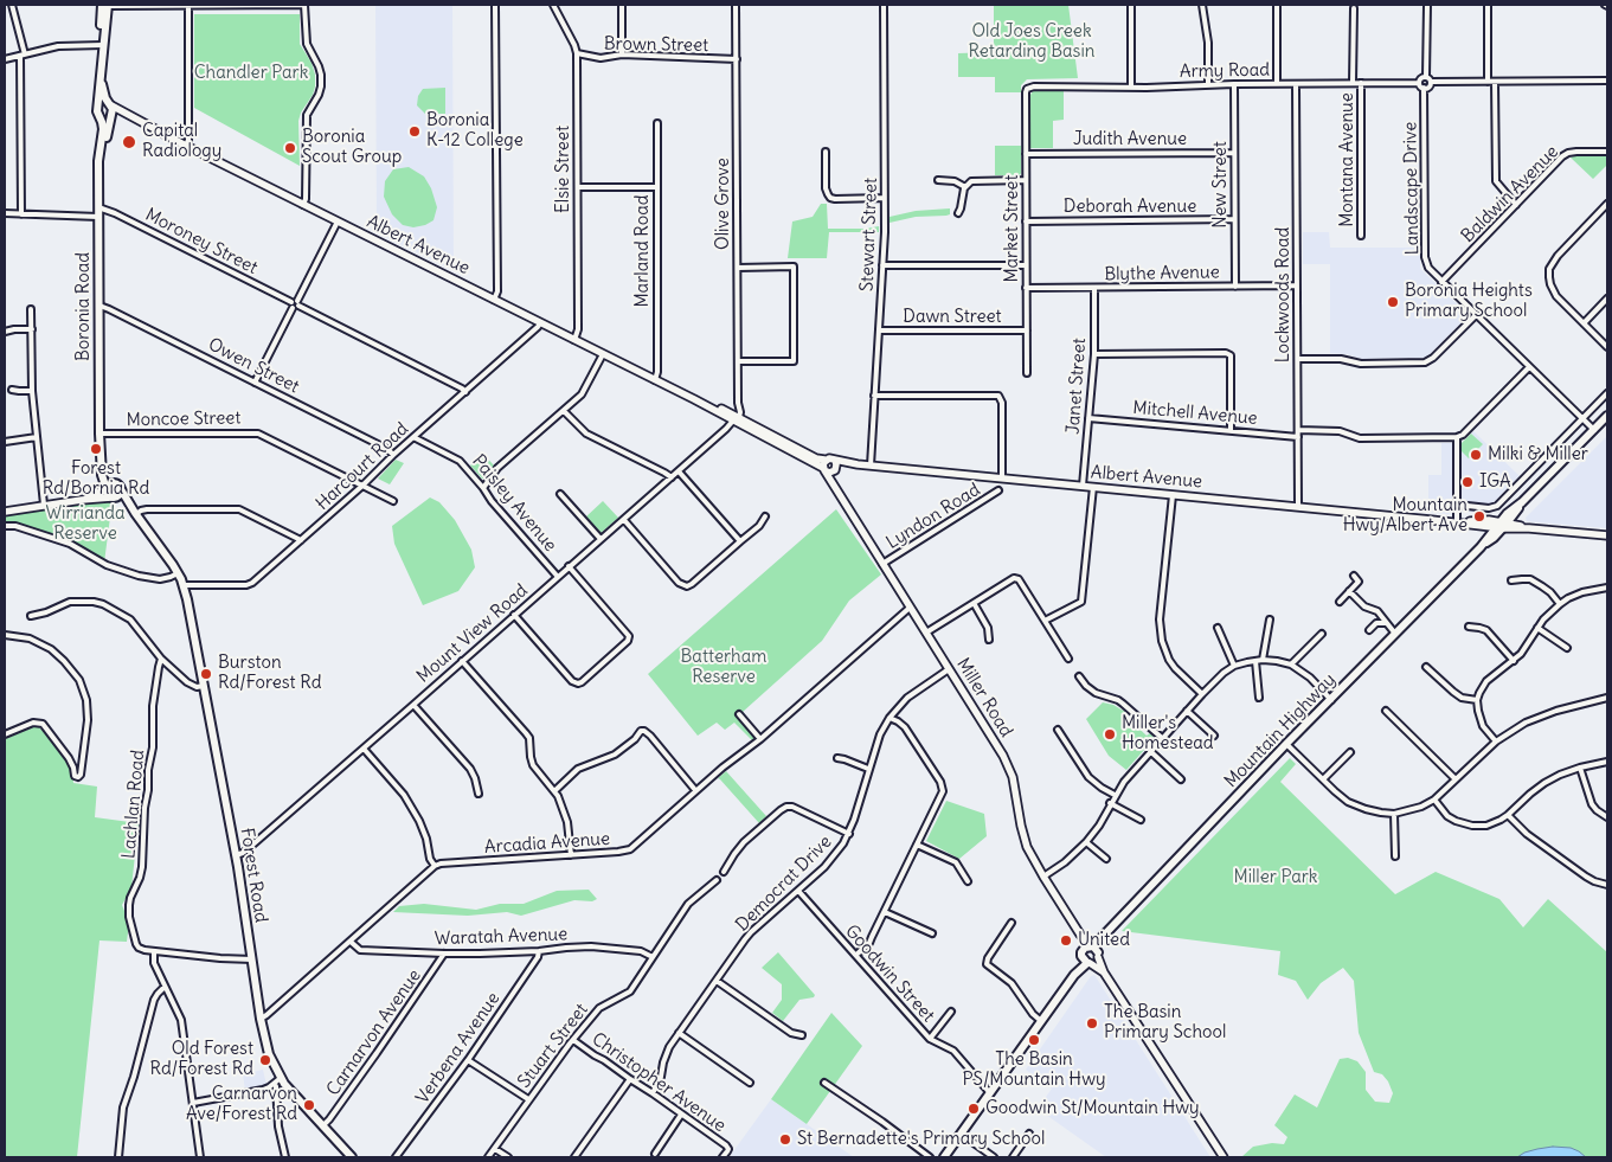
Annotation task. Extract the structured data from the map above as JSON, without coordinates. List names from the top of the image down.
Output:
{
  "streets": {
    "main road": [
      "Albert Avenue",
      "Boronia Road",
      "Miller Road",
      "Mountain Highway",
      "Forest Road"
    ],
    "street": [
      "Brown Street",
      "Army Road",
      "Judith Avenue",
      "Montana Avenue",
      "Elsie Street",
      "New Street",
      "Landscape Drive",
      "Baldwin Avenue",
      "Olive Grove",
      "Deborah Avenue",
      "Market Street",
      "Stewart Street",
      "Moroney Street",
      "Marland Road",
      "Blythe Avenue",
      "Lockwoods Road",
      "Dawn Street",
      "Owen Street",
      "Janet Street",
      "Mitchell Avenue",
      "Moncoe Street",
      "Harcourt Road",
      "Paisley Avenue",
      "Lyndon Road",
      "Mount View Road",
      "Lachlan Road",
      "Arcadia Avenue",
      "Democrat Drive",
      "Waratah Avenue",
      "Goodwin Street",
      "Carnarvon Avenue",
      "Stuart Street",
      "Verbena Avenue",
      "Christopher Avenue"
    ]
  },
  "crossings": [
    ["Brown Street", "Elsie Street"],
    ["Brown Street", "Olive Grove"],
    ["Army Road", "Montana Avenue"],
    ["Army Road", "New Street"],
    ["Army Road", "Landscape Drive"],
    ["Army Road", "Market Street"],
    ["Army Road", "Lockwoods Road"],
    ["Judith Avenue", "New Street"],
    ["Judith Avenue", "Market Street"],
    ["Elsie Street", "Albert Avenue"],
    ["New Street", "Deborah Avenue"],
    ["New Street", "Blythe Avenue"],
    ["Landscape Drive", "Baldwin Avenue"],
    ["Landscape Drive", "Mountain Highway"],
    ["Olive Grove", "Albert Avenue"],
    ["Olive Grove", "Mount View Road"],
    ["Deborah Avenue", "Market Street"],
    ["Market Street", "Blythe Avenue"],
    ["Market Street", "Dawn Street"],
    ["Stewart Street", "Albert Avenue"],
    ["Stewart Street", "Dawn Street"],
    ["Moroney Street", "Boronia Road"],
    ["Moroney Street", "Harcourt Road"],
    ["Albert Avenue", "Marland Road"],
    ["Albert Avenue", "Lockwoods Road"],
    ["Albert Avenue", "Boronia Road"],
    ["Albert Avenue", "Janet Street"],
    ["Albert Avenue", "Harcourt Road"],
    ["Albert Avenue", "Mount View Road"],
    ["Albert Avenue", "Miller Road"],
    ["Albert Avenue", "Mountain Highway"],
    ["Blythe Avenue", "Lockwoods Road"],
    ["Blythe Avenue", "Janet Street"],
    ["Lockwoods Road", "Mitchell Avenue"],
    ["Boronia Road", "Owen Street"],
    ["Boronia Road", "Moncoe Street"],
    ["Boronia Road", "Forest Road"],
    ["Owen Street", "Harcourt Road"],
    ["Janet Street", "Mitchell Avenue"],
    ["Moncoe Street", "Harcourt Road"],
    ["Harcourt Road", "Paisley Avenue"],
    ["Harcourt Road", "Forest Road"],
    ["Paisley Avenue", "Mount View Road"],
    ["Lyndon Road", "Miller Road"],
    ["Mount View Road", "Forest Road"],
    ["Miller Road", "Mountain Highway"],
    ["Miller Road", "Arcadia Avenue"],
    ["Miller Road", "Democrat Drive"],
    ["Forest Road", "Carnarvon Avenue"],
    ["Democrat Drive", "Goodwin Street"],
    ["Democrat Drive", "Christopher Avenue"],
    ["Waratah Avenue", "Carnarvon Avenue"],
    ["Waratah Avenue", "Stuart Street"],
    ["Waratah Avenue", "Verbena Avenue"],
    ["Stuart Street", "Christopher Avenue"]
  ],
  "parks": [
    "Old Joes Creek Retarding Basin",
    "Chandler Park",
    "Wirrianda Reserve",
    "Batterham Reserve",
    "Miller Park"
  ],
  "places": [
    "Boronia K-12 College",
    "Capital Radiology",
    "Boronia Scout Group",
    "Boronia Heights Primary School",
    "Forest Rd/Bornia Rd",
    "Milki & Miller",
    "IGA",
    "Mountain Hwy/Albert Ave",
    "Burston Rd/Forest Rd",
    "Miller's Homestead",
    "United",
    "The Basin Primary School",
    "The Basin PS/Mountain Hwy",
    "Old Forest Rd/Forest Rd",
    "Carnarvon Ave/Forest Rd",
    "Goodwin St/Mountain Hwy",
    "St Bernadette's Primary School"
  ]
}
